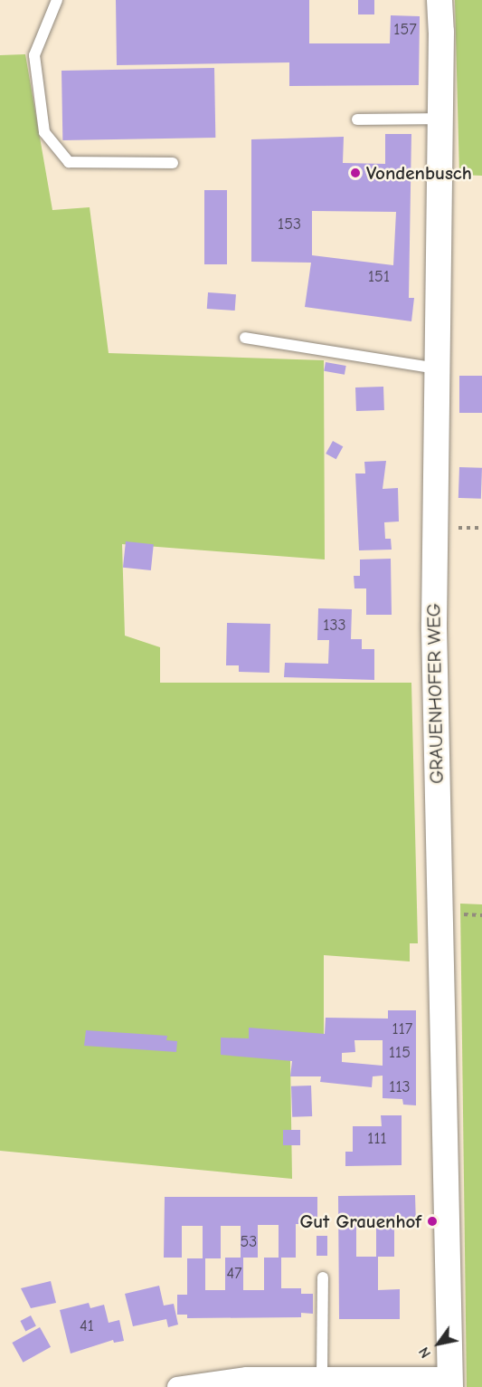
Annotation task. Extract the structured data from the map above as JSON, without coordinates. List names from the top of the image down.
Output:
{
  "streets": {
    "street": ["GRAUENHOFER WEG"]
  },
  "places": ["Vondenbusch", "Gut Grauenhof"],
  "house_numbers": [
    "157",
    "153",
    "151",
    "133",
    "117",
    "115",
    "113",
    "111",
    "53",
    "47",
    "41"
  ],
  "north": "bottom left"
}
